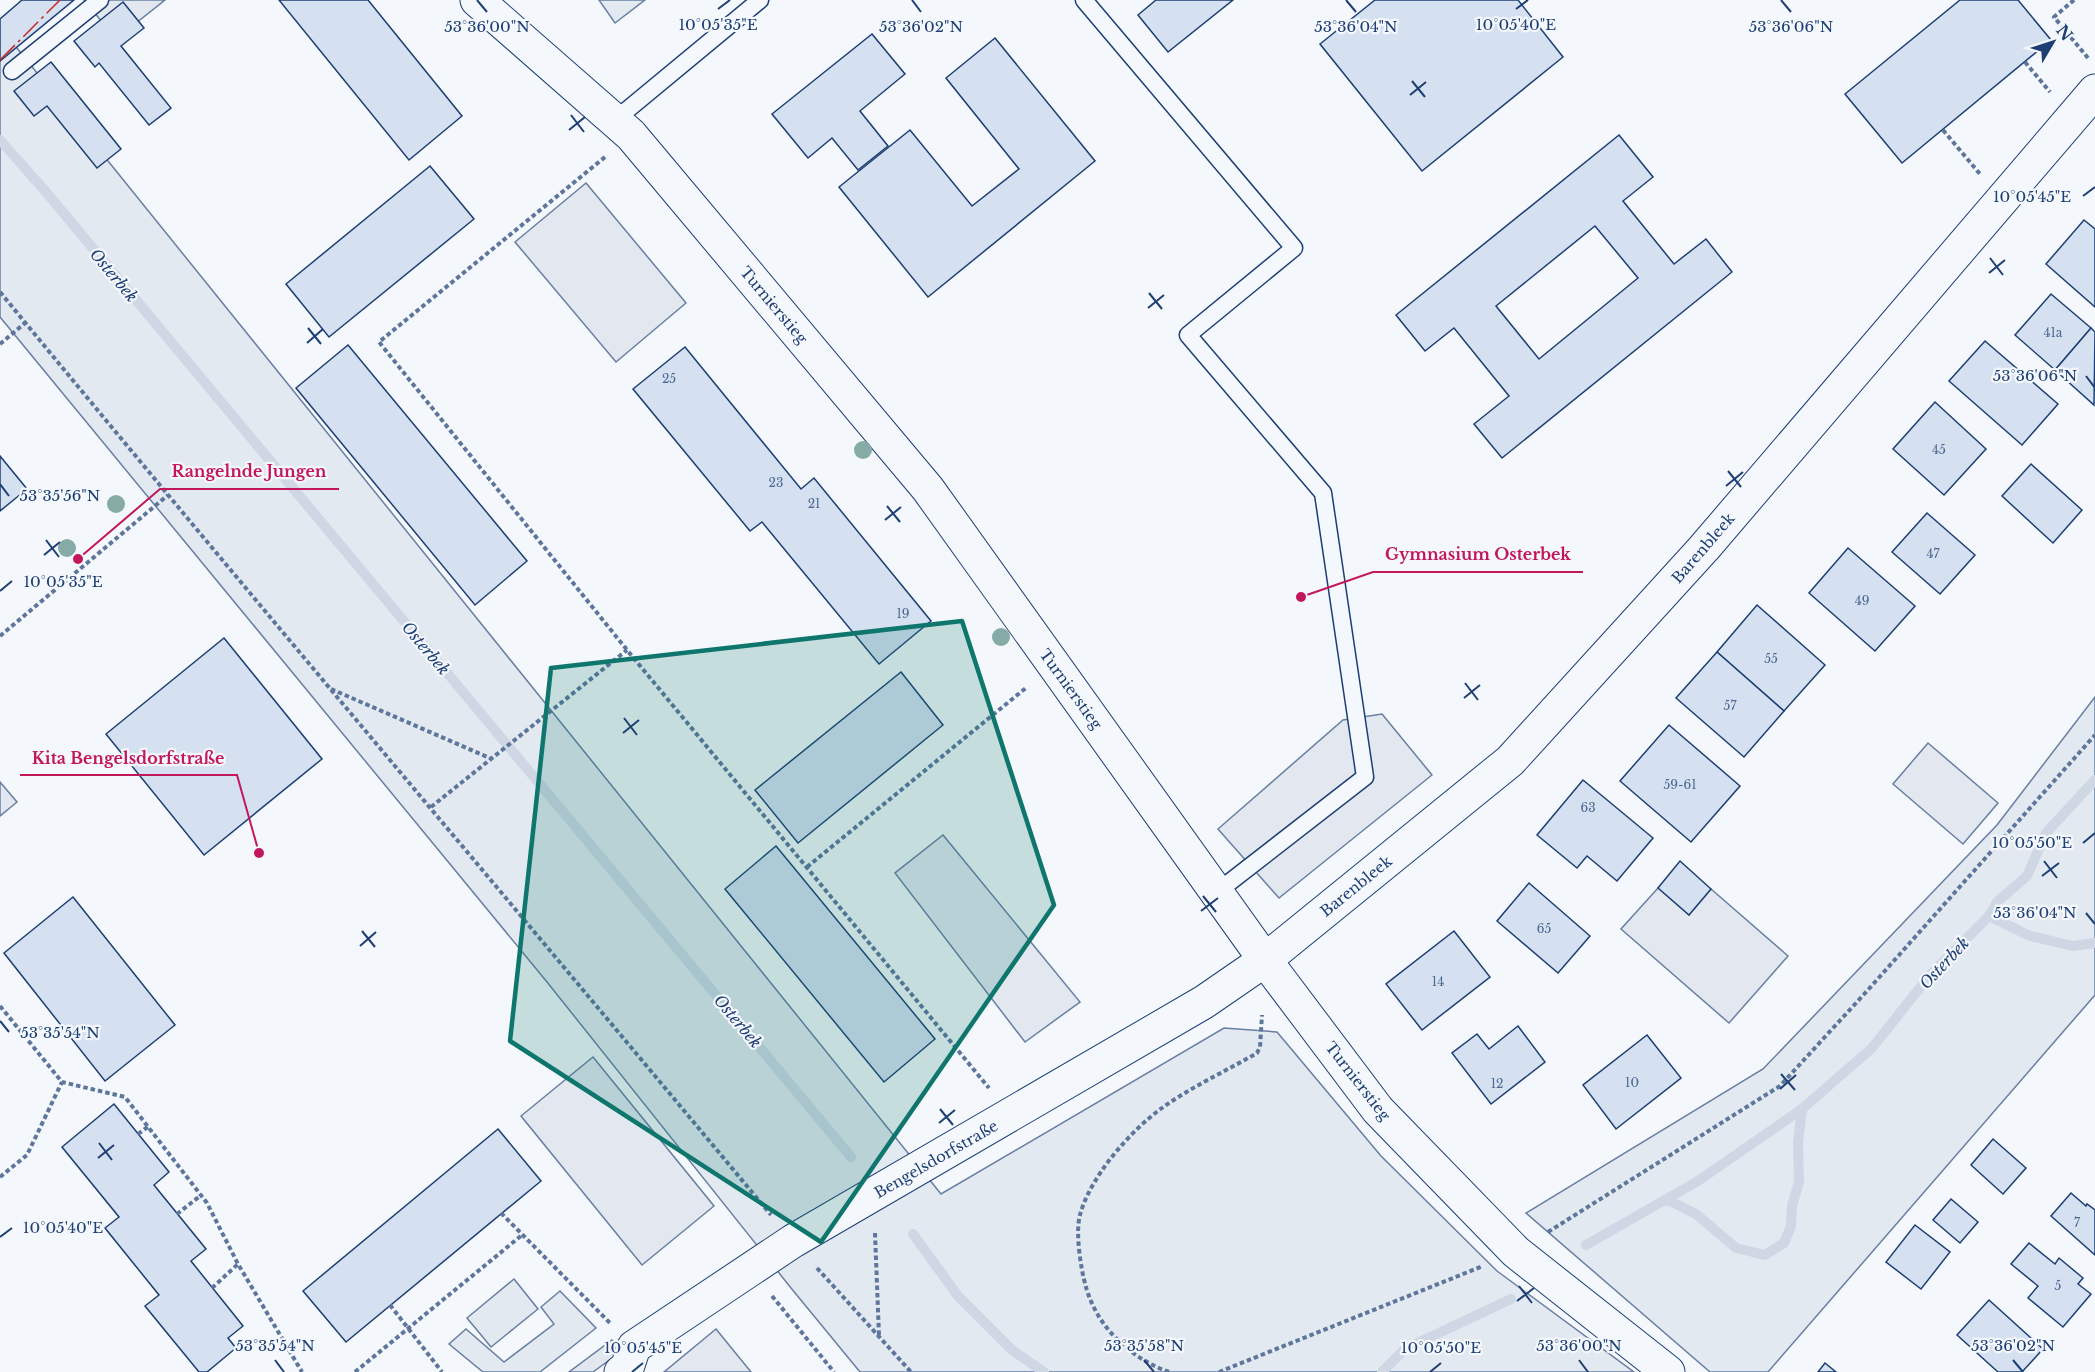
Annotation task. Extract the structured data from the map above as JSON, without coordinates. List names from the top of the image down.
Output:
{
  "streets": {
    "street": ["Turnierstieg", "Barenbleek", "Bengelsdorfstraße"]
  },
  "crossings": [
    ["Turnierstieg", "Barenbleek"],
    ["Turnierstieg", "Bengelsdorfstraße"],
    ["Barenbleek", "Bengelsdorfstraße"]
  ],
  "water": ["Osterbek"],
  "places": ["Rangelnde Jungen", "Gymnasium Osterbek", "Kita Bengelsdorfstraße"],
  "house_numbers": [
    "41a",
    "25",
    "45",
    "23",
    "21",
    "47",
    "49",
    "19",
    "55",
    "57",
    "59-61",
    "63",
    "65",
    "14",
    "10",
    "12",
    "7",
    "5"
  ],
  "north": "top right",
  "coordinates": [
    "10°05'35\"E",
    "10°05'40\"E",
    "53°36'00\"N",
    "53°36'02\"N",
    "53°36'04\"N",
    "53°36'06\"N",
    "10°05'45\"E",
    "53°35'56\"N",
    "10°05'50\"E",
    "53°35'54\"N",
    "53°35'58\"N"
  ]
}
